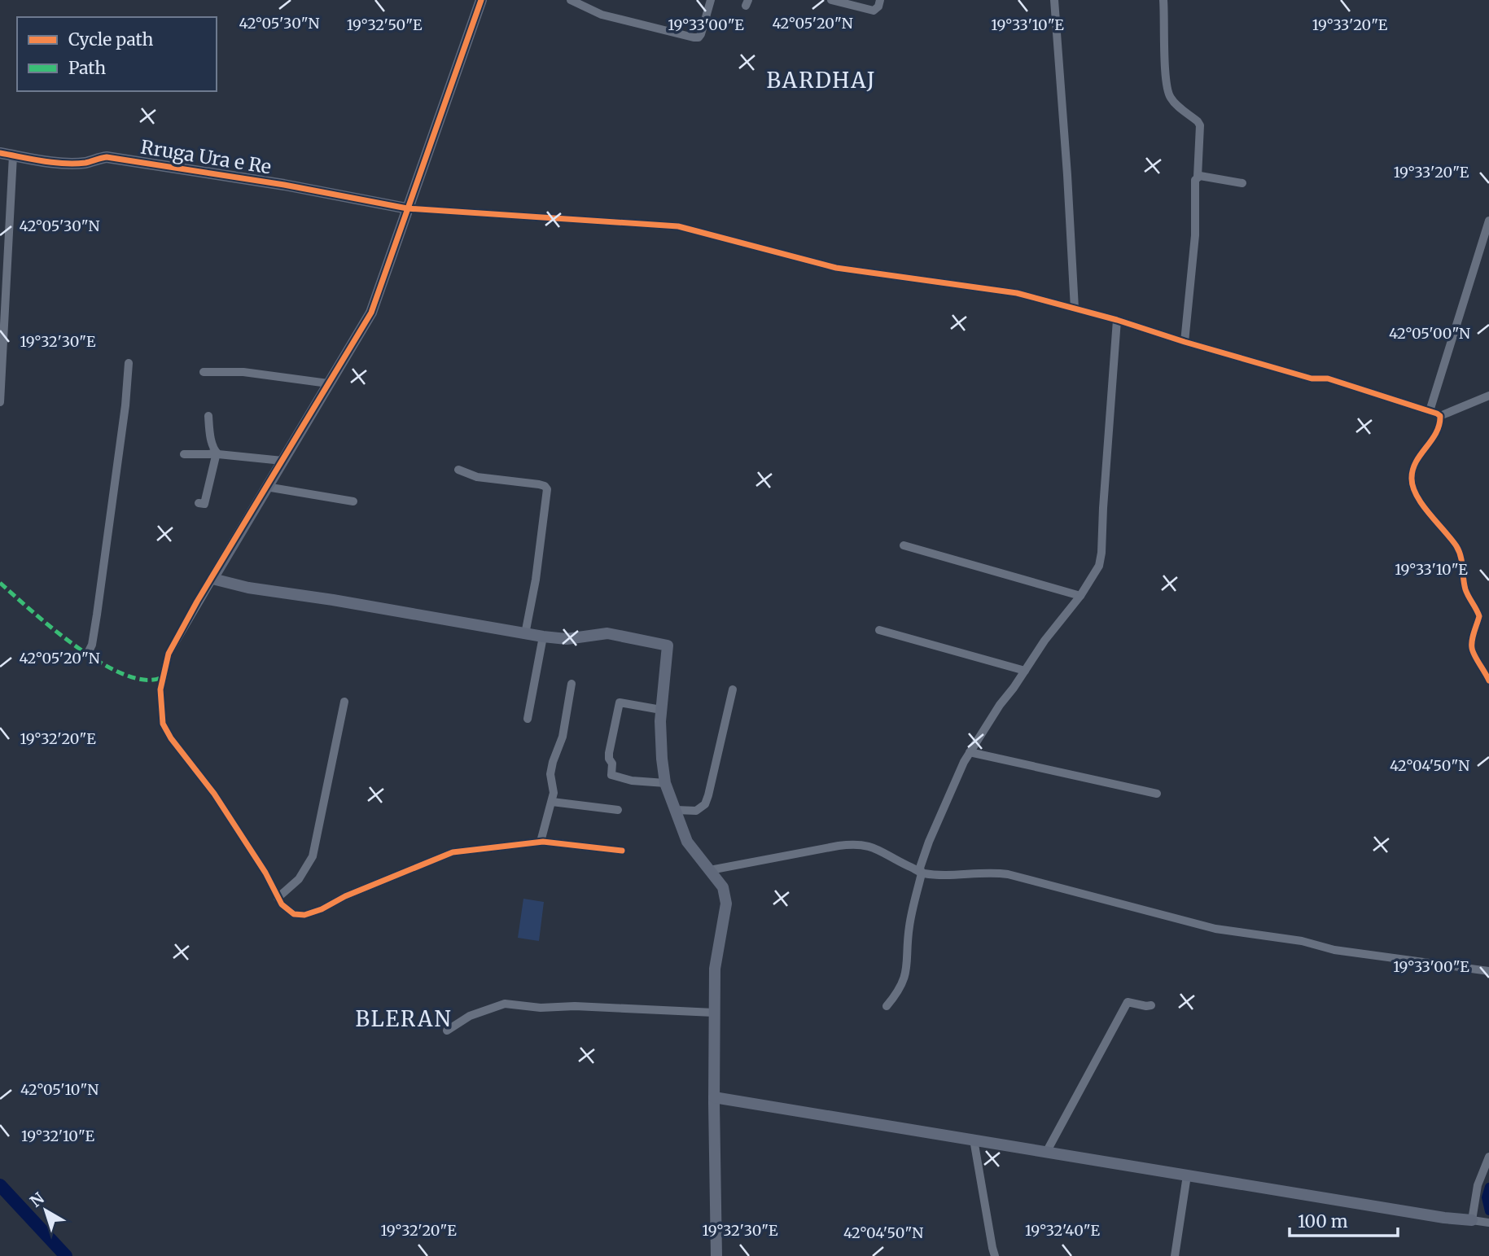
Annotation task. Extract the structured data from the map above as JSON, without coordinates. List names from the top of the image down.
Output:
{
  "streets": {
    "street": ["Rruga Ura e Re"]
  },
  "districts": ["BARDHAJ", "BLERAN"],
  "legend": ["Cycle path", "Path"],
  "scale_bar": "100 m",
  "north": "top left",
  "coordinates": [
    "42°05'30\"N",
    "42°05'20\"N",
    "19°32'50\"E",
    "19°33'00\"E",
    "19°33'10\"E",
    "19°33'20\"E",
    "42°05'00\"N",
    "19°32'30\"E",
    "19°32'20\"E",
    "42°04'50\"N",
    "42°05'10\"N",
    "19°32'10\"E",
    "19°32'40\"E"
  ]
}
